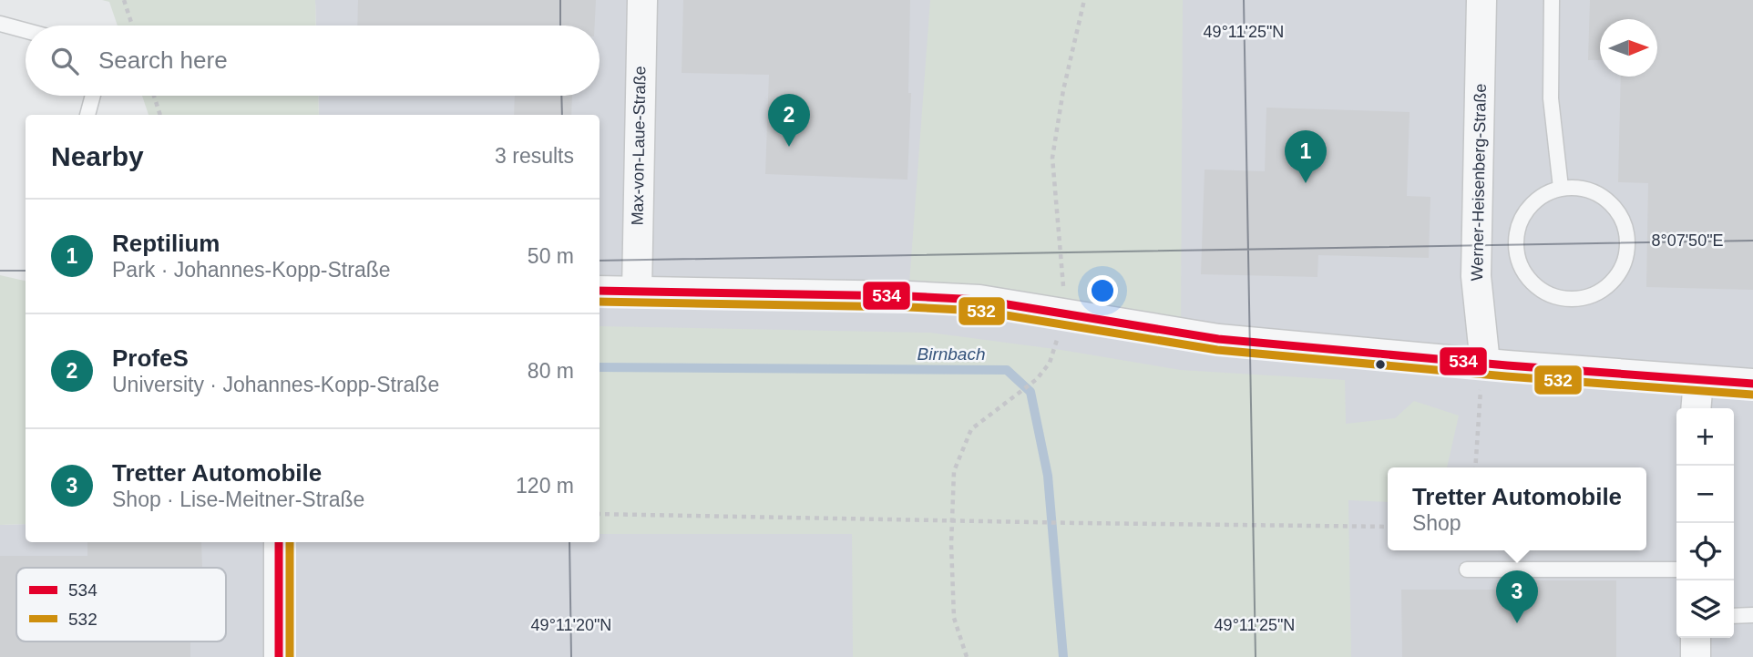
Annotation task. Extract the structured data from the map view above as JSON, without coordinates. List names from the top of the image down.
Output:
{
  "streets": {
    "street": ["Max-von-Laue-Straße", "Werner-Heisenberg-Straße"]
  },
  "water": ["Birnbach"],
  "lines": ["transit line 534", "transit line 532"],
  "legend": ["534", "532"],
  "north": "right",
  "page": {
    "search": "Search here",
    "pins": ["2", "1", "3"],
    "heading": ["Nearby", "3 results"],
    "list": [
      {
        "mark": "1",
        "name": "Reptilium",
        "note": "Park · Johannes-Kopp-Straße",
        "value": "50 m"
      },
      {
        "mark": "2",
        "name": "ProfeS",
        "note": "University · Johannes-Kopp-Straße",
        "value": "80 m"
      },
      {
        "mark": "3",
        "name": "Tretter Automobile",
        "note": "Shop · Lise-Meitner-Straße",
        "value": "120 m"
      }
    ],
    "map_buttons": ["+", "−"],
    "popup": ["Tretter Automobile", "Shop"]
  },
  "coordinates": ["49°11'25\"N", "8°07'50\"E", "49°11'20\"N"]
}
